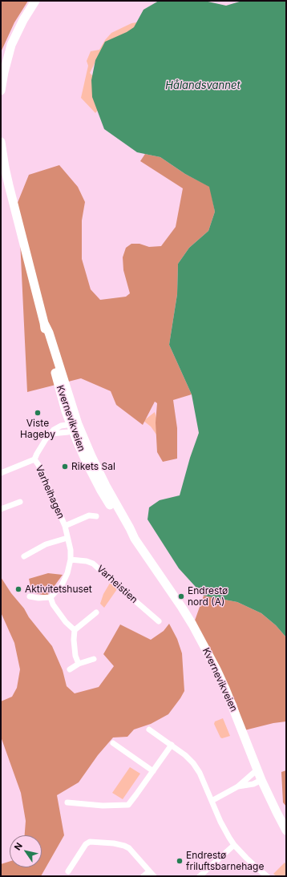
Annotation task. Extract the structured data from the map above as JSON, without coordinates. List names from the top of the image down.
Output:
{
  "streets": {
    "main road": ["Kvernevikveien"],
    "street": ["Varheihagen", "Varheistien"]
  },
  "crossings": [
    ["Varheihagen", "Varheistien"]
  ],
  "water": ["Hålandsvannet"],
  "places": [
    "Viste Hageby",
    "Rikets Sal",
    "Aktivitetshuset",
    "Endrestø nord (A)",
    "Endrestø friluftsbarnehage"
  ],
  "north": "top left"
}
